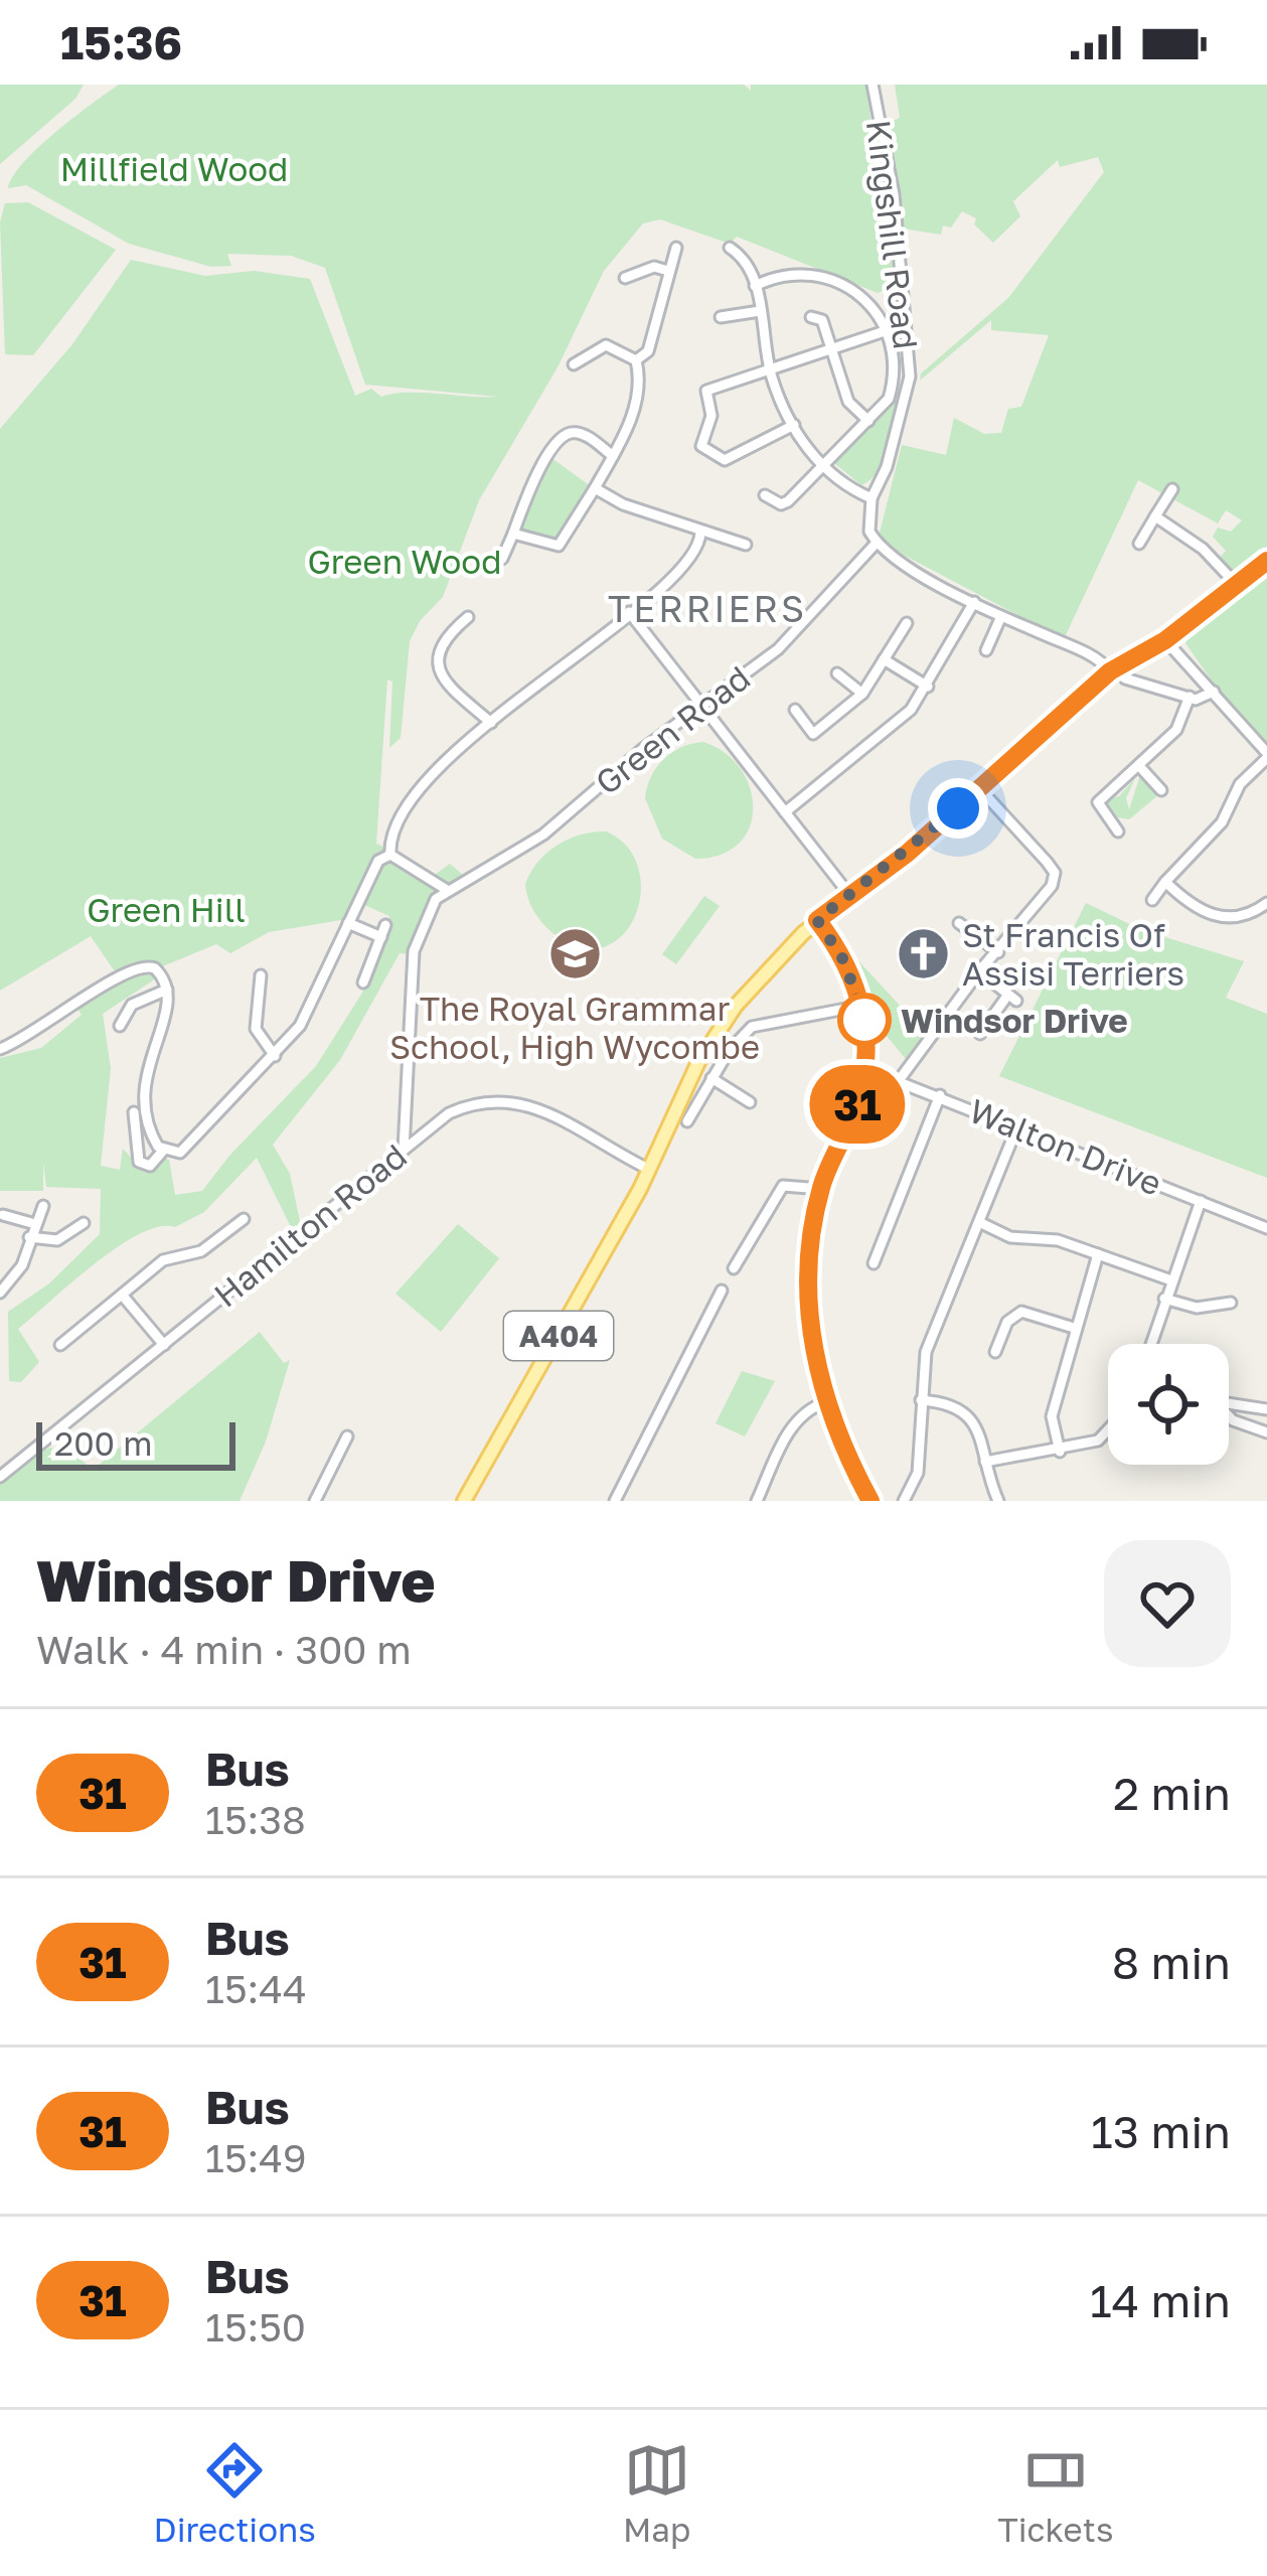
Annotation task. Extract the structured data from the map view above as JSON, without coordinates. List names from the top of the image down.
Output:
{
  "streets": {
    "main road": ["A404"],
    "street": [
      "Kingshill Road",
      "Green Road",
      "Walton Drive",
      "Hamilton Road"
    ]
  },
  "crossings": [
    ["Kingshill Road", "Green Road"],
    ["Hamilton Road", "A404"]
  ],
  "districts": ["TERRIERS"],
  "parks": ["Millfield Wood", "Green Wood", "Green Hill"],
  "places": {
    "school or university": ["The Royal Grammar School, High Wycombe"],
    "church": ["St Francis Of Assisi Terriers"],
    "other": ["Windsor Drive"]
  },
  "lines": ["bus line 31"],
  "scale_bar": "200 m",
  "page": {
    "status": "15:36",
    "on_map": "31",
    "scale": "200 m",
    "heading": ["Windsor Drive", "Walk · 4 min · 300 m"],
    "list": [
      {
        "mark": "31",
        "name": "Bus",
        "note": "15:38",
        "value": "2 min"
      },
      {
        "mark": "31",
        "name": "Bus",
        "note": "15:44",
        "value": "8 min"
      },
      {
        "mark": "31",
        "name": "Bus",
        "note": "15:49",
        "value": "13 min"
      },
      {
        "mark": "31",
        "name": "Bus",
        "note": "15:50",
        "value": "14 min"
      }
    ],
    "tabs": ["Directions", "Map", "Tickets"]
  }
}
